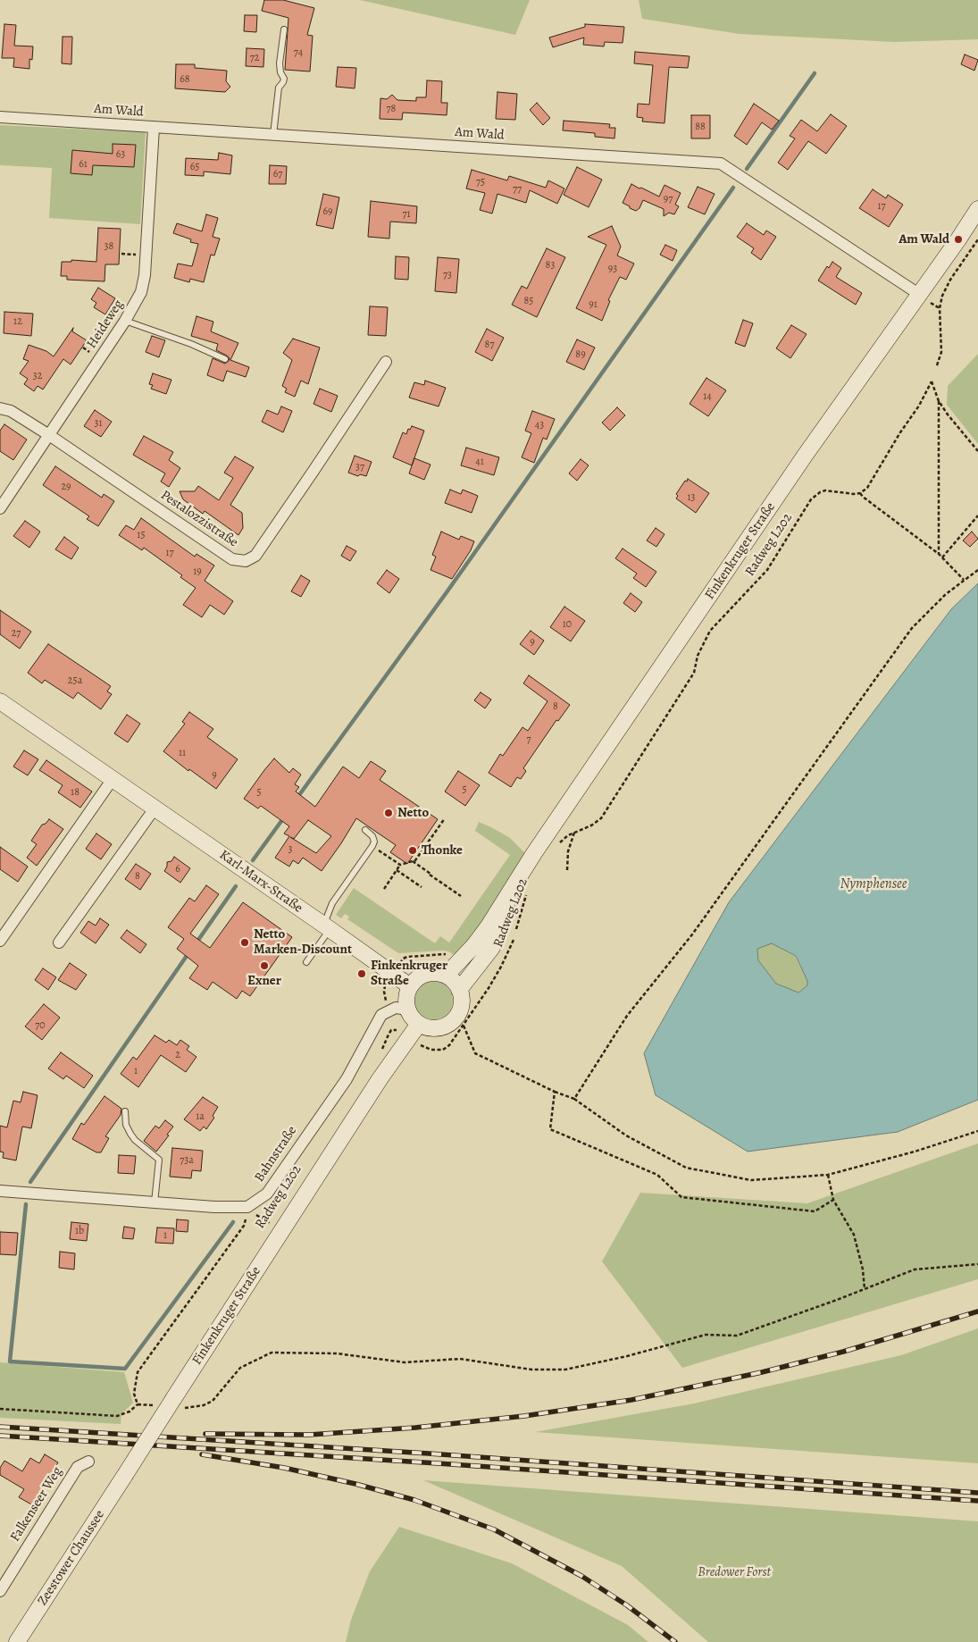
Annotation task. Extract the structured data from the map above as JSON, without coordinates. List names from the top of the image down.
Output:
{
  "streets": {
    "main road": ["Finkenkruger Straße", "Karl-Marx-Straße", "Zeestower Chaussee"],
    "street": [
      "Am Wald",
      "Heideweg",
      "Pestalozzistraße",
      "Bahnstraße",
      "Falkenseer Weg"
    ],
    "path": ["Radweg L202"]
  },
  "crossings": [
    ["Am Wald", "Heideweg"],
    ["Am Wald", "Finkenkruger Straße"],
    ["Heideweg", "Pestalozzistraße"],
    ["Radweg L202", "Finkenkruger Straße"],
    ["Finkenkruger Straße", "Karl-Marx-Straße"],
    ["Finkenkruger Straße", "Zeestower Chaussee"]
  ],
  "water": ["Nymphensee"],
  "parks": ["Bredower Forst"],
  "places": [
    "Am Wald",
    "Netto",
    "Thonke",
    "Netto Marken-Discount",
    "Exner",
    "Finkenkruger Straße"
  ],
  "house_numbers": [
    "74",
    "72",
    "68",
    "78",
    "88",
    "63",
    "61",
    "65",
    "67",
    "75",
    "77",
    "97",
    "17",
    "69",
    "71",
    "38",
    "83",
    "93",
    "73",
    "85",
    "91",
    "12",
    "87",
    "89",
    "32",
    "14",
    "31",
    "43",
    "41",
    "37",
    "29",
    "13",
    "15",
    "17",
    "19",
    "10",
    "27",
    "9",
    "25a",
    "8",
    "7",
    "11",
    "9",
    "5",
    "18",
    "5",
    "3",
    "6",
    "8",
    "70",
    "2",
    "1",
    "1a",
    "73a",
    "1b",
    "1"
  ]
}
